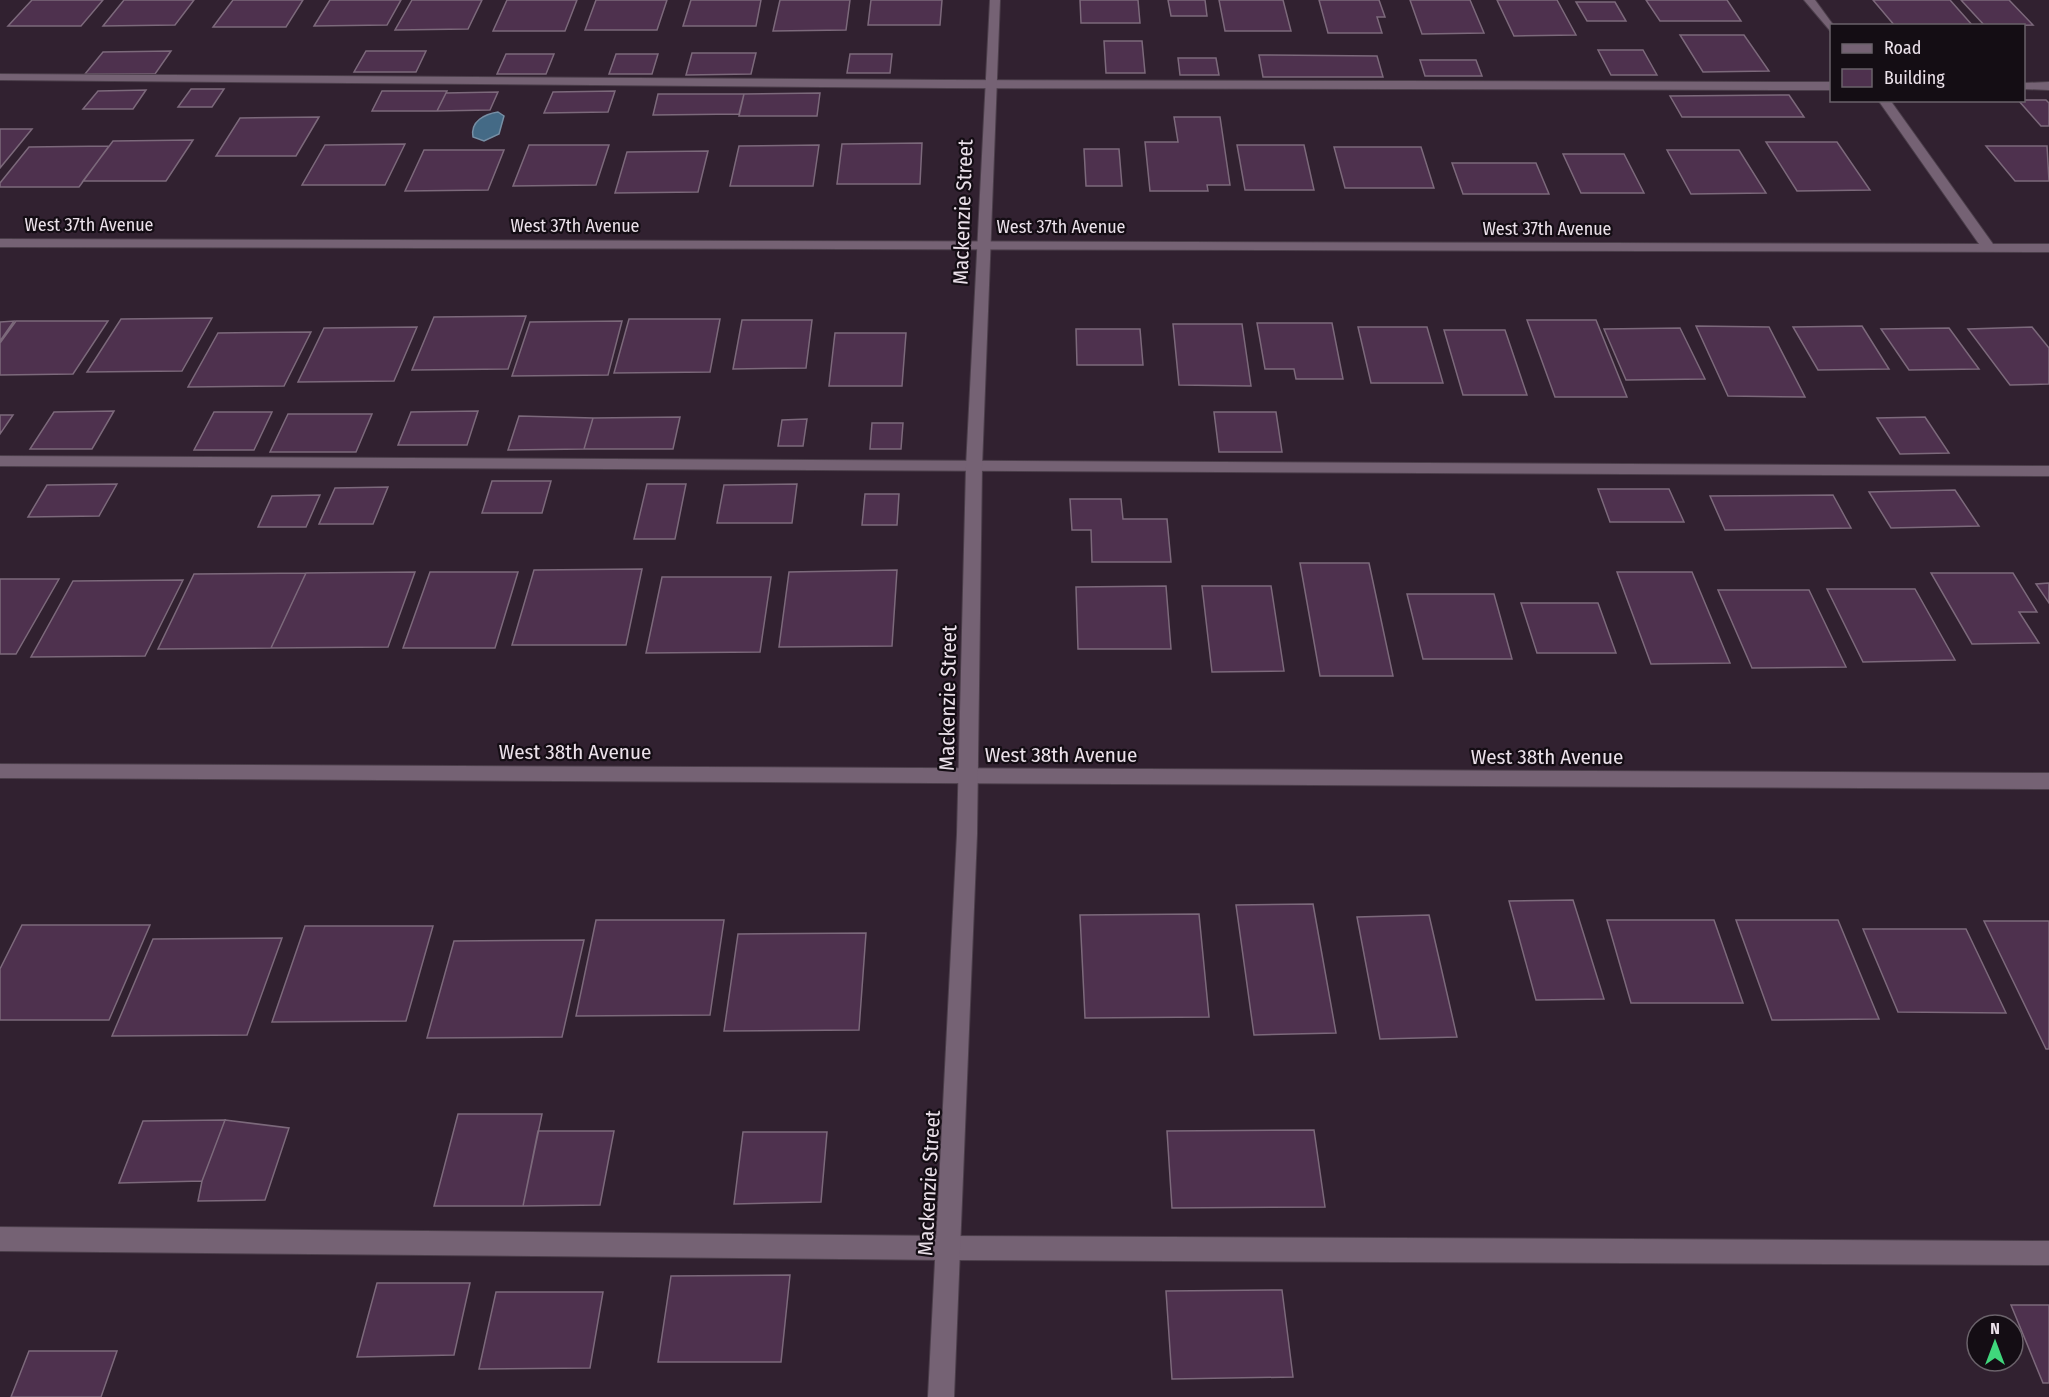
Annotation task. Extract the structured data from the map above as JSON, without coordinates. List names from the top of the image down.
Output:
{
  "streets": {
    "street": ["Mackenzie Street", "West 37th Avenue", "West 38th Avenue"]
  },
  "crossings": [
    ["Mackenzie Street", "West 37th Avenue"],
    ["Mackenzie Street", "West 38th Avenue"]
  ],
  "legend": ["Road", "Building"],
  "north": "top"
}
